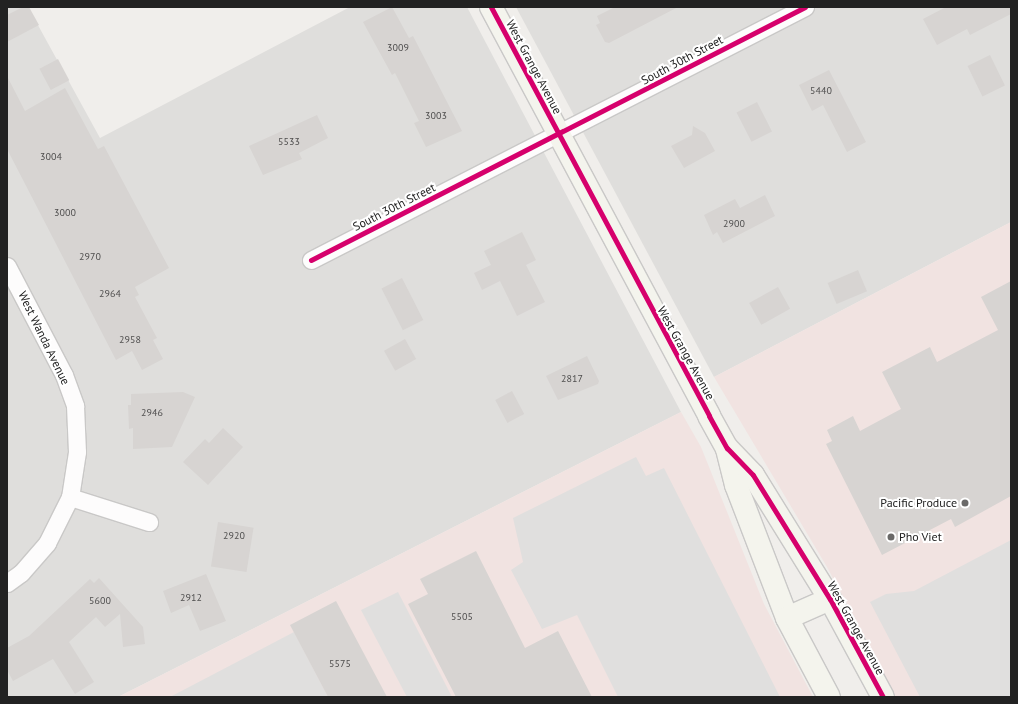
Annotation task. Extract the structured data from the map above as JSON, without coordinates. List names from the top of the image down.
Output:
{
  "streets": {
    "street": ["South 30th Street", "West Grange Avenue", "West Wanda Avenue"]
  },
  "crossings": [
    ["South 30th Street", "West Grange Avenue"]
  ],
  "places": ["Pacific Produce", "Pho Viet"],
  "house_numbers": [
    "3009",
    "5440",
    "3003",
    "5533",
    "3004",
    "3000",
    "2900",
    "2970",
    "2964",
    "2958",
    "2817",
    "2946",
    "2920",
    "2912",
    "5600",
    "5505",
    "5575"
  ]
}
